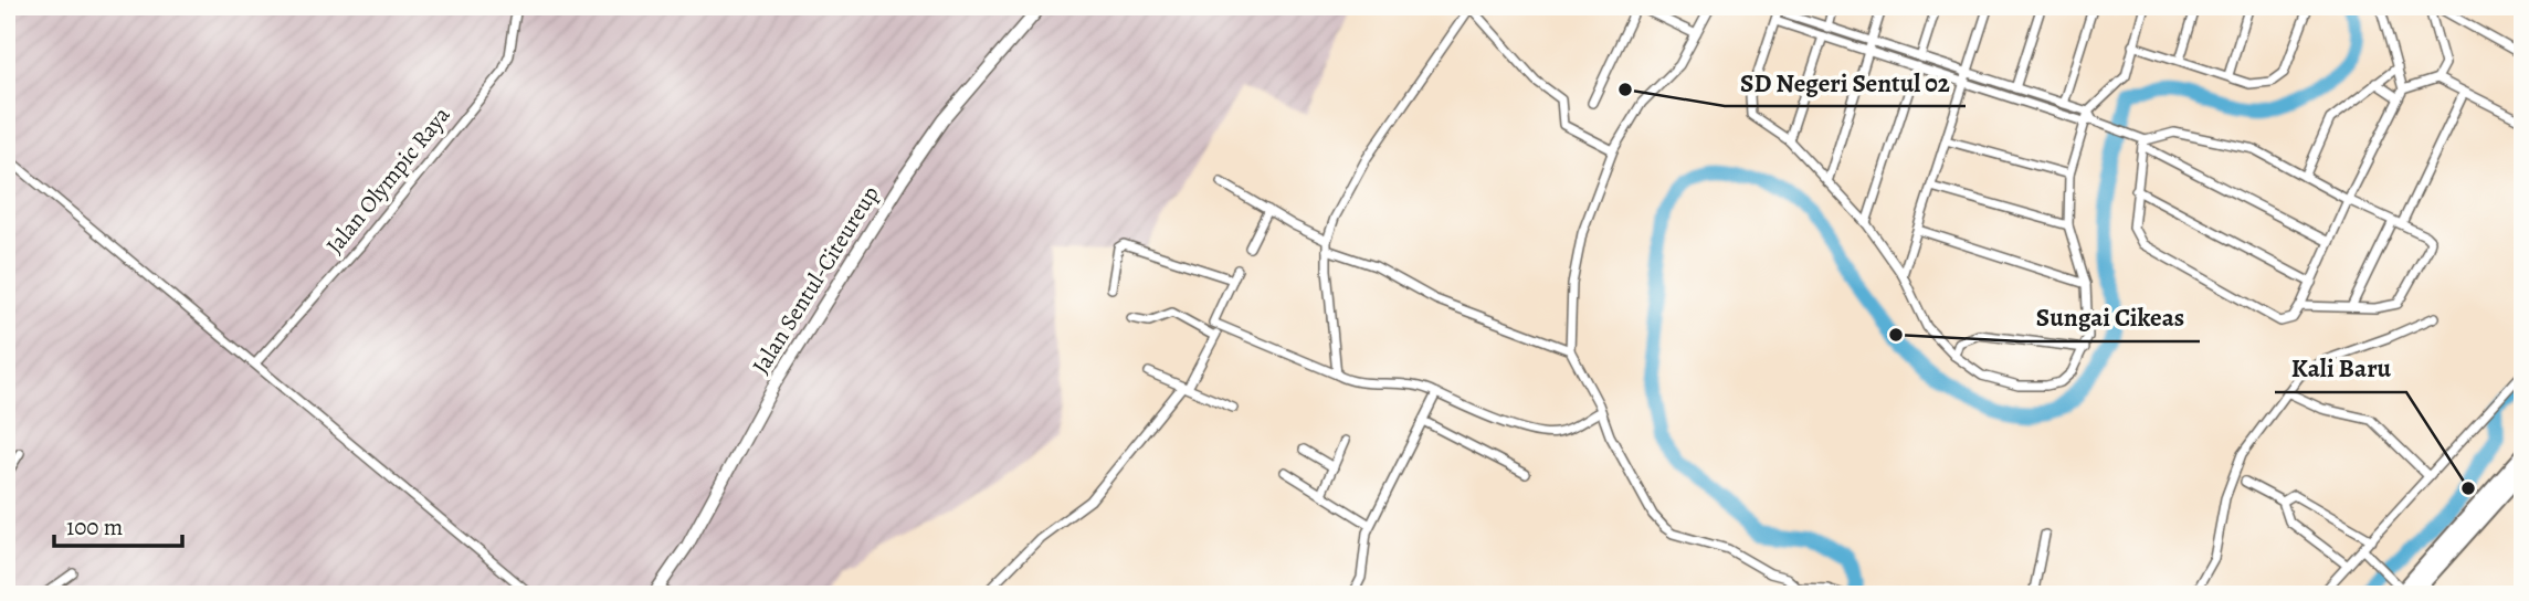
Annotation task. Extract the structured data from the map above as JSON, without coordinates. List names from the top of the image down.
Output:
{
  "streets": {
    "street": ["Jalan Olympic Raya", "Jalan Sentul-Citeureup"]
  },
  "places": ["SD Negeri Sentul 02", "Sungai Cikeas", "Kali Baru"],
  "scale_bar": "100 m"
}
